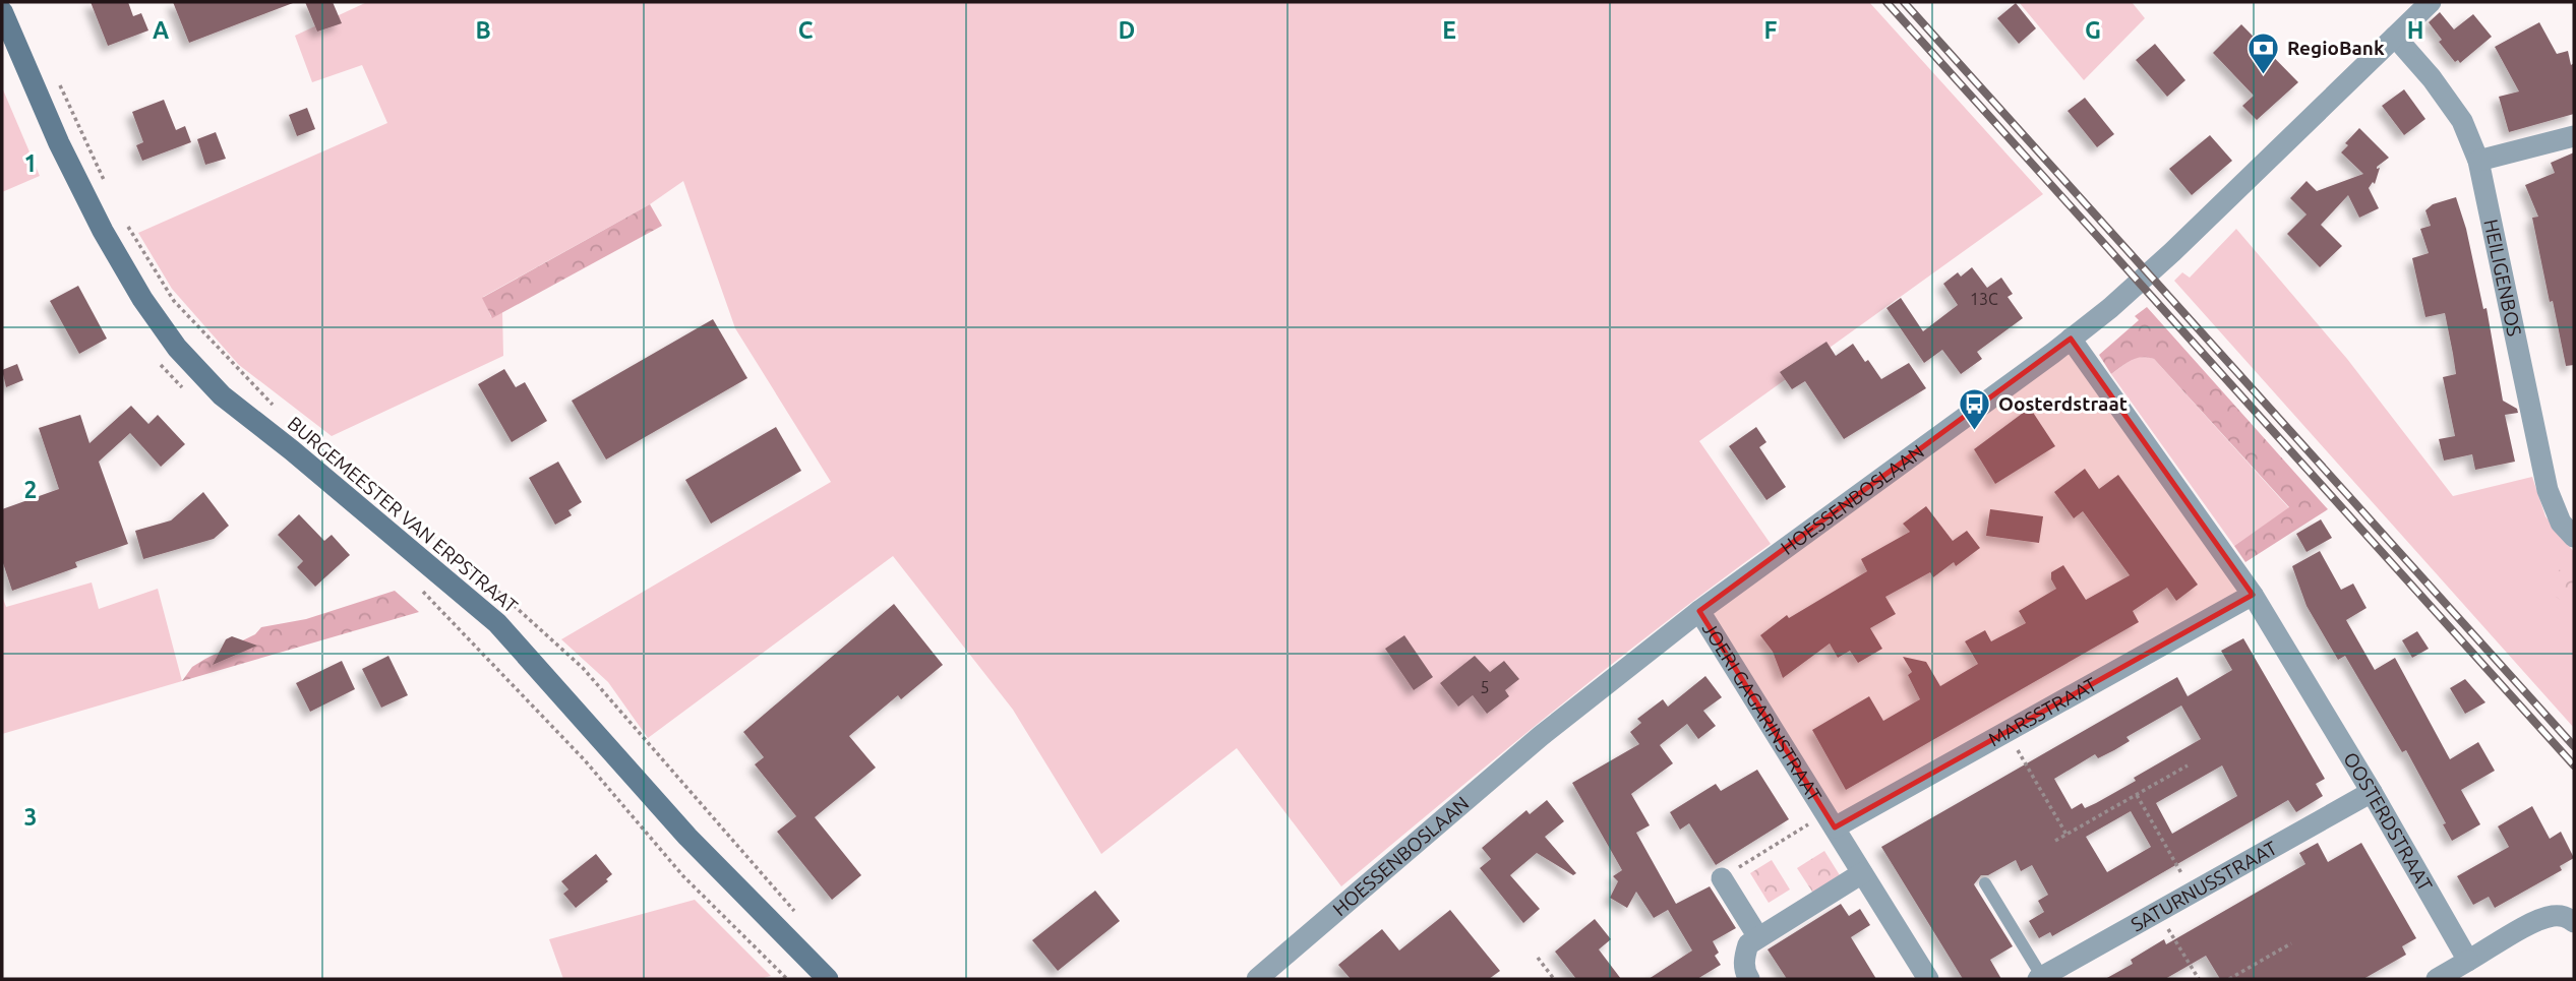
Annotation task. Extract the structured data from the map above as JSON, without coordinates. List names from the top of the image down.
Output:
{
  "streets": {
    "street": [
      "HEILIGENBOS",
      "HOESSENBOSLAAN",
      "BURGEMEESTER VAN ERPSTRAAT",
      "MARSSTRAAT",
      "JOERI GAGARINSTRAAT",
      "OOSTERDSTRAAT",
      "SATURNUSSTRAAT"
    ]
  },
  "crossings": [
    ["HEILIGENBOS", "HOESSENBOSLAAN"],
    ["HOESSENBOSLAAN", "JOERI GAGARINSTRAAT"],
    ["HOESSENBOSLAAN", "OOSTERDSTRAAT"],
    ["MARSSTRAAT", "JOERI GAGARINSTRAAT"],
    ["MARSSTRAAT", "OOSTERDSTRAAT"],
    ["OOSTERDSTRAAT", "SATURNUSSTRAAT"]
  ],
  "places": {
    "bank": ["RegioBank"],
    "bus stop": ["Oosterdstraat"]
  },
  "house_numbers": ["13C", "5"],
  "grid": {
    "columns": [
      "A",
      "B",
      "C",
      "D",
      "E",
      "F",
      "G",
      "H"
    ],
    "rows": ["1", "2", "3"]
  }
}
